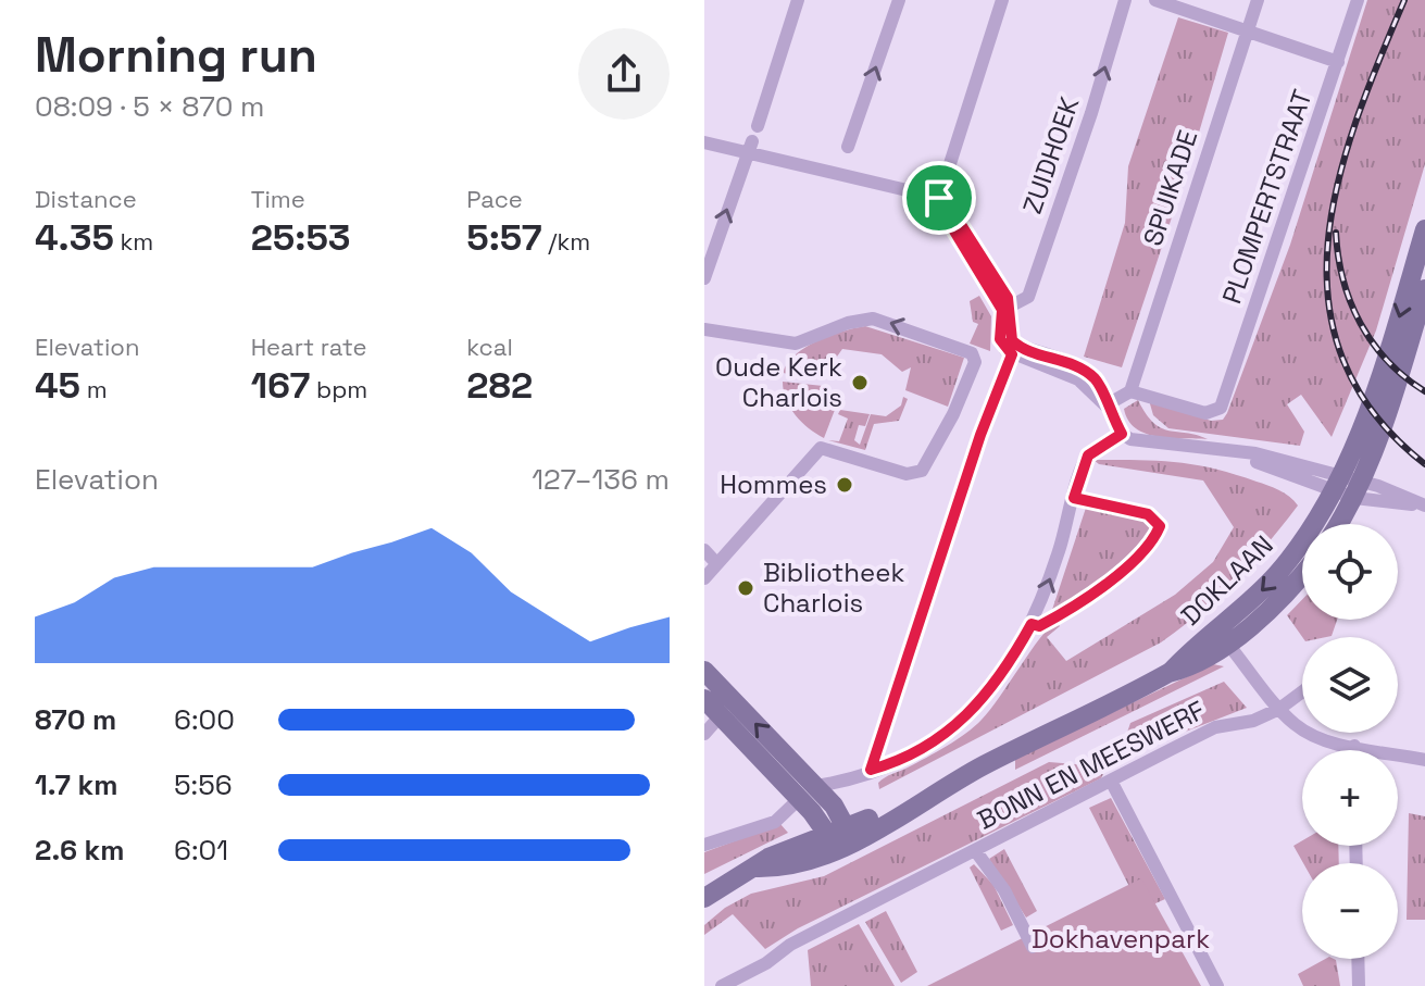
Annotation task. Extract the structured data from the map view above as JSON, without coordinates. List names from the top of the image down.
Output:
{
  "streets": {
    "main road": ["DOKLAAN"],
    "street": [
      "ZUIDHOEK",
      "SPUIKADE",
      "PLOMPERTSTRAAT",
      "BONN EN MEESWERF"
    ]
  },
  "crossings": [
    ["SPUIKADE", "PLOMPERTSTRAAT"]
  ],
  "one_way": ["ZUIDHOEK"],
  "parks": ["Dokhavenpark"],
  "places": ["Oude Kerk Charlois", "Hommes", "Bibliotheek Charlois"],
  "page": {
    "heading": ["Morning run", "08:09 · 5 × 870 m"],
    "stats": [
      ["Distance", "4.35 km"],
      ["Time", "25:53"],
      ["Pace", "5:57 /km"],
      ["Elevation", "45 m"],
      ["Heart rate", "167 bpm"],
      ["kcal", "282"]
    ],
    "chart": ["Elevation", "127–136 m"],
    "map_buttons": ["+", "−"],
    "list": [
      {
        "name": "870 m",
        "note": "6:00"
      },
      {
        "name": "1.7 km",
        "note": "5:56"
      },
      {
        "name": "2.6 km",
        "note": "6:01"
      }
    ]
  }
}
